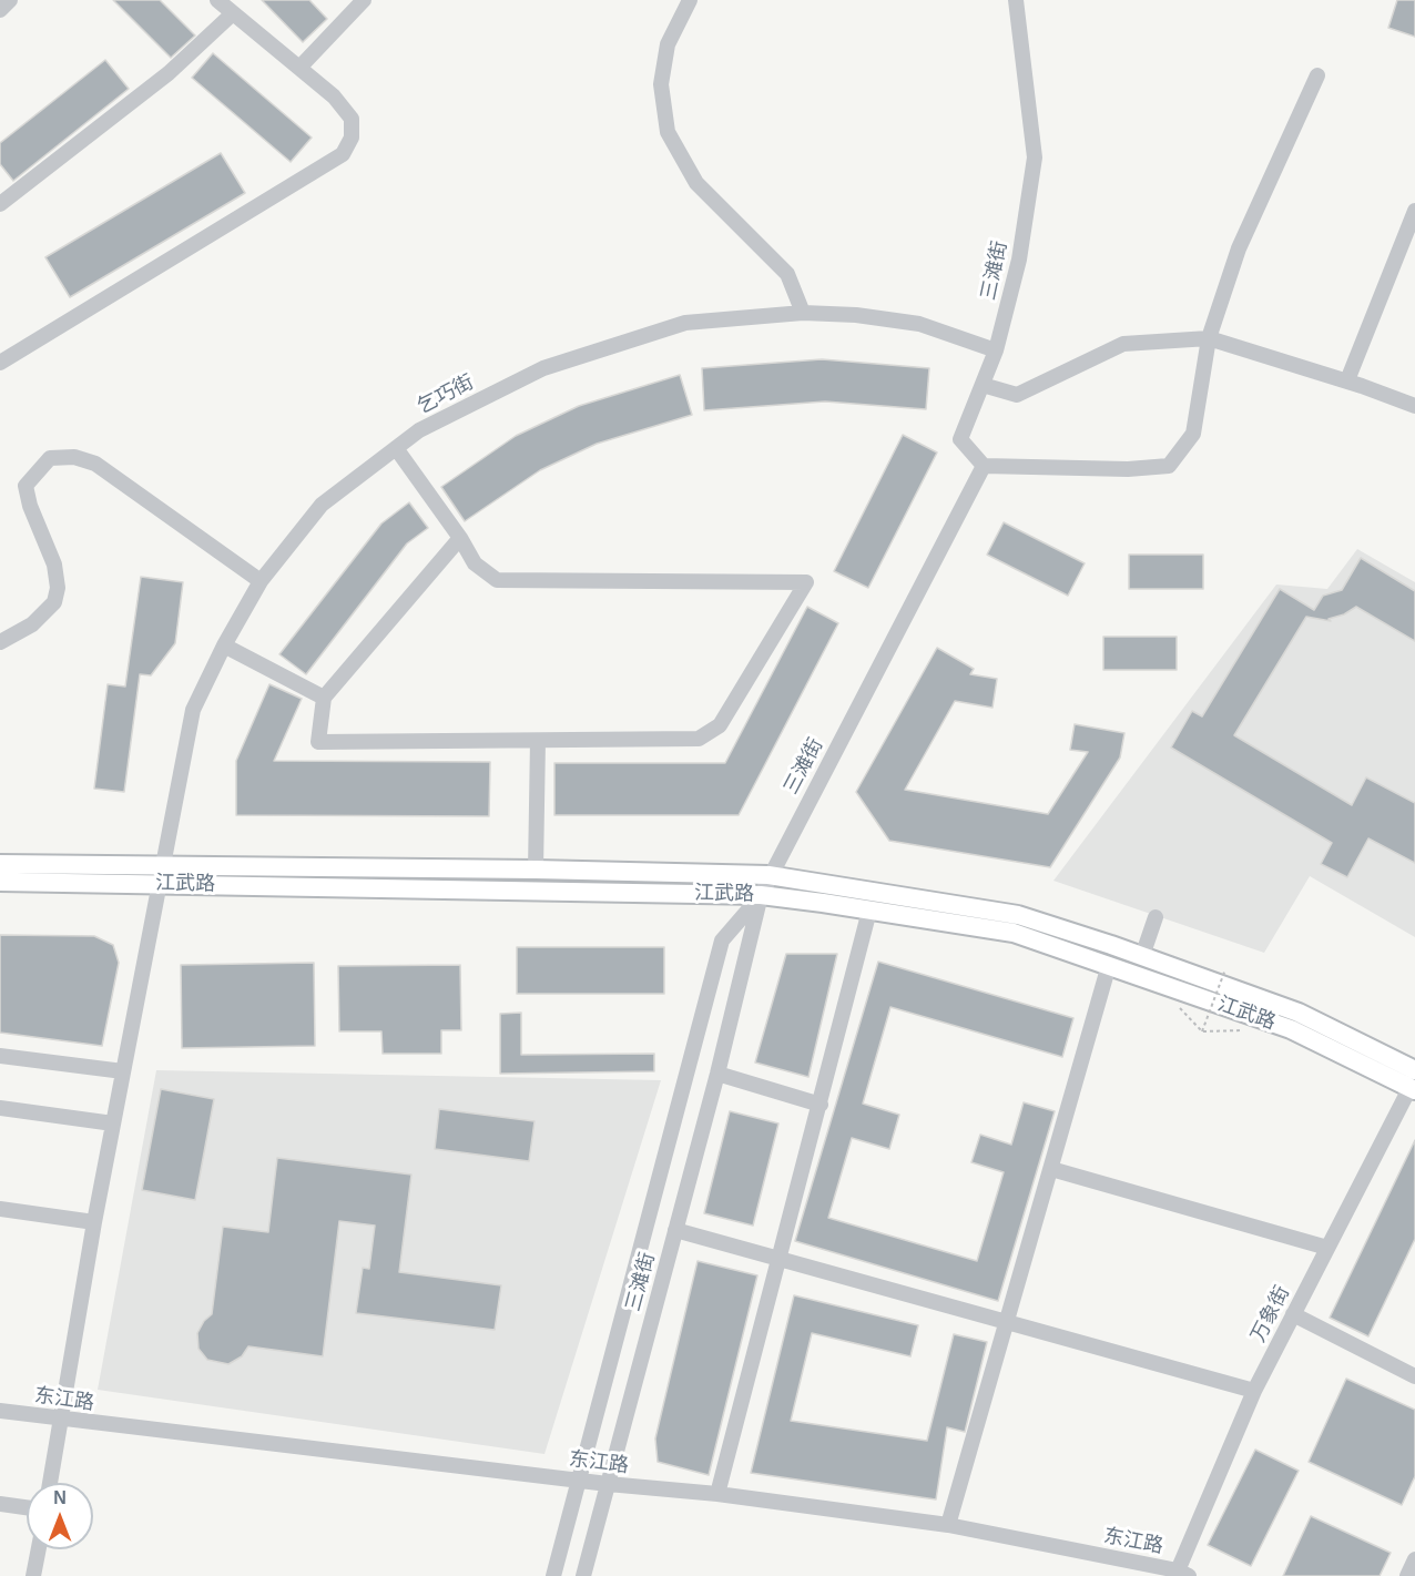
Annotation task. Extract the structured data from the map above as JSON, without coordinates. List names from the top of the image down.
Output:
{
  "streets": {
    "main road": ["江武路"],
    "street": [
      "三滩街",
      "乞巧街",
      "万象街",
      "东江路"
    ]
  },
  "crossings": [
    ["三滩街", "乞巧街"],
    ["三滩街", "江武路"],
    ["三滩街", "东江路"],
    ["乞巧街", "江武路"],
    ["乞巧街", "东江路"],
    ["江武路", "万象街"],
    ["万象街", "东江路"]
  ],
  "north": "top"
}
